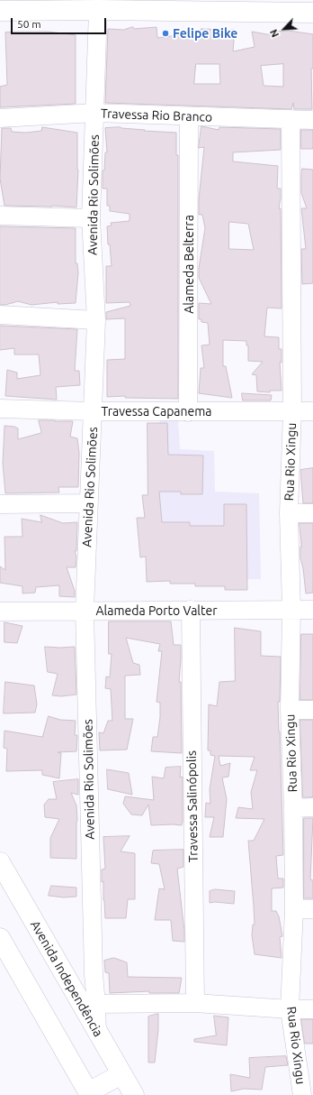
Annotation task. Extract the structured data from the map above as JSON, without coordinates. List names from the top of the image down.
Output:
{
  "streets": {
    "main road": ["Avenida Independência"],
    "street": [
      "Travessa Rio Branco",
      "Avenida Rio Solimões",
      "Alameda Belterra",
      "Travessa Capanema",
      "Rua Rio Xingu",
      "Alameda Porto Valter",
      "Travessa Salinópolis"
    ]
  },
  "crossings": [
    ["Travessa Rio Branco", "Avenida Rio Solimões"],
    ["Travessa Rio Branco", "Alameda Belterra"],
    ["Travessa Rio Branco", "Rua Rio Xingu"],
    ["Avenida Rio Solimões", "Travessa Capanema"],
    ["Avenida Rio Solimões", "Alameda Porto Valter"],
    ["Avenida Rio Solimões", "Avenida Independência"],
    ["Alameda Belterra", "Travessa Capanema"],
    ["Travessa Capanema", "Rua Rio Xingu"],
    ["Rua Rio Xingu", "Alameda Porto Valter"],
    ["Alameda Porto Valter", "Travessa Salinópolis"]
  ],
  "places": ["Felipe Bike"],
  "scale_bar": "50 m",
  "north": "bottom left"
}
